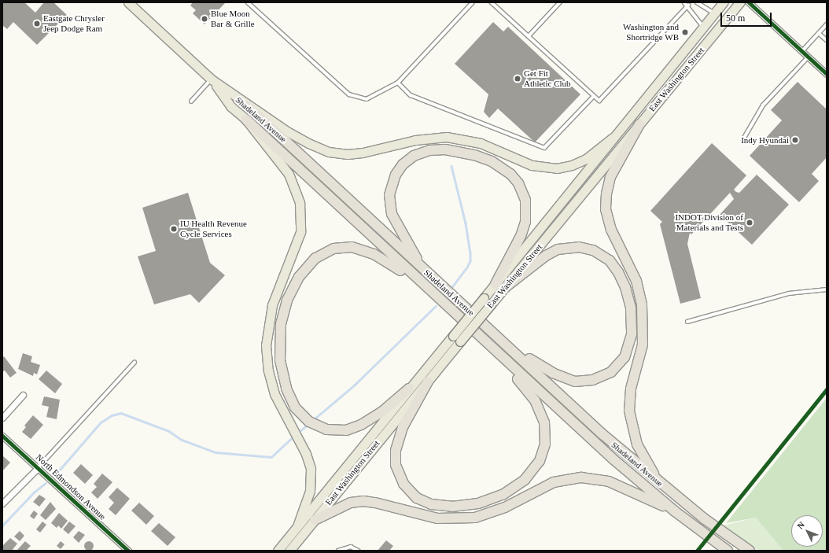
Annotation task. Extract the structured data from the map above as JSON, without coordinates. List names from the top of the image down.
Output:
{
  "streets": {
    "highway": ["Shadeland Avenue"],
    "main road": ["East Washington Street"],
    "street": ["North Edmondson Avenue"]
  },
  "places": [
    "Blue Moon Bar & Grille",
    "Eastgate Chrysler Jeep Dodge Ram",
    "Washington and Shortridge WB",
    "Get Fit Athletic Club",
    "Indy Hyundai",
    "INDOT Division of Materials and Tests",
    "IU Health Revenue Cycle Services"
  ],
  "scale_bar": "50 m",
  "north": "top left"
}
